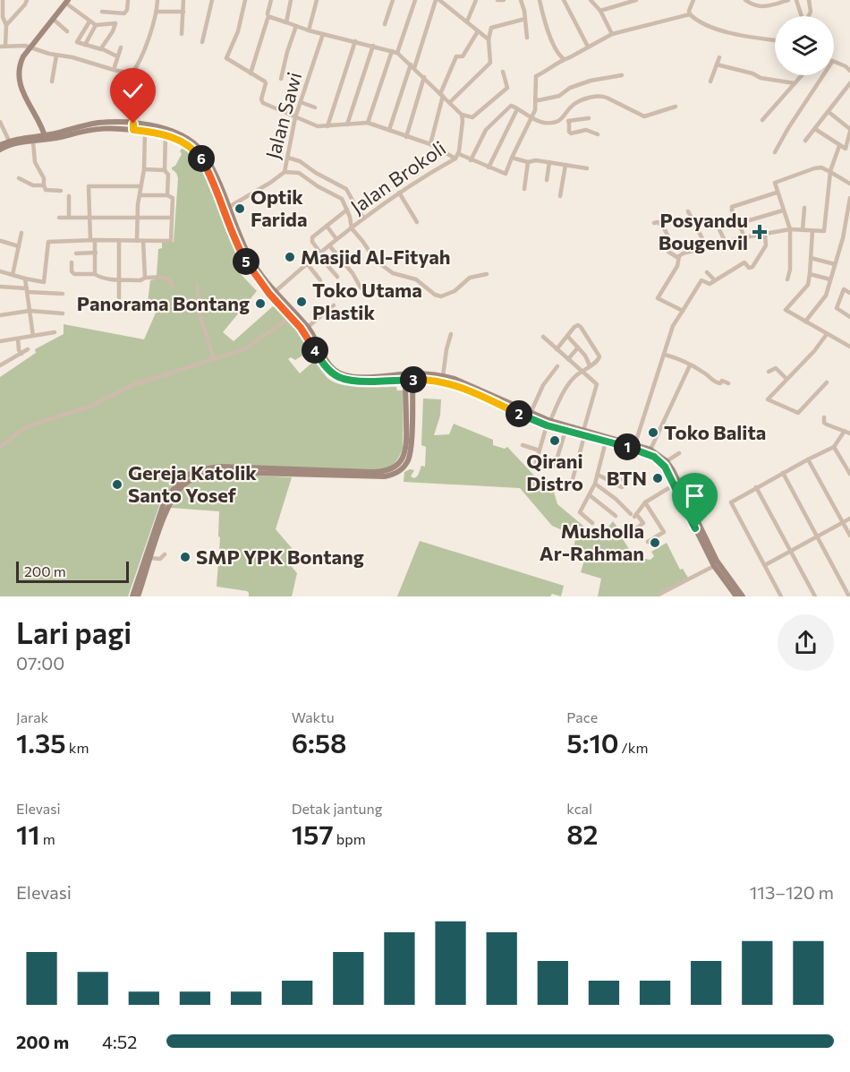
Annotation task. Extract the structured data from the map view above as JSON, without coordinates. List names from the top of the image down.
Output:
{
  "streets": {
    "street": ["Jalan Sawi", "Jalan Brokoli"]
  },
  "places": {
    "other": [
      "Optik Farida",
      "Masjid Al-Fityah",
      "Toko Utama Plastik",
      "Panorama Bontang",
      "Toko Balita",
      "Qirani Distro",
      "BTN",
      "Gereja Katolik Santo Yosef",
      "Musholla Ar-Rahman",
      "SMP YPK Bontang"
    ],
    "health": ["Posyandu Bougenvil"]
  },
  "scale_bar": "200 m",
  "page": {
    "pins": [
      "6",
      "5",
      "4",
      "3",
      "2",
      "1"
    ],
    "scale": "200 m",
    "heading": ["Lari pagi", "07:00"],
    "stats": [
      ["Jarak", "1.35 km"],
      ["Waktu", "6:58"],
      ["Pace", "5:10 /km"],
      ["Elevasi", "11 m"],
      ["Detak jantung", "157 bpm"],
      ["kcal", "82"]
    ],
    "chart": ["Elevasi", "113–120 m"],
    "list": [
      {
        "name": "200 m",
        "note": "4:52"
      }
    ]
  }
}
